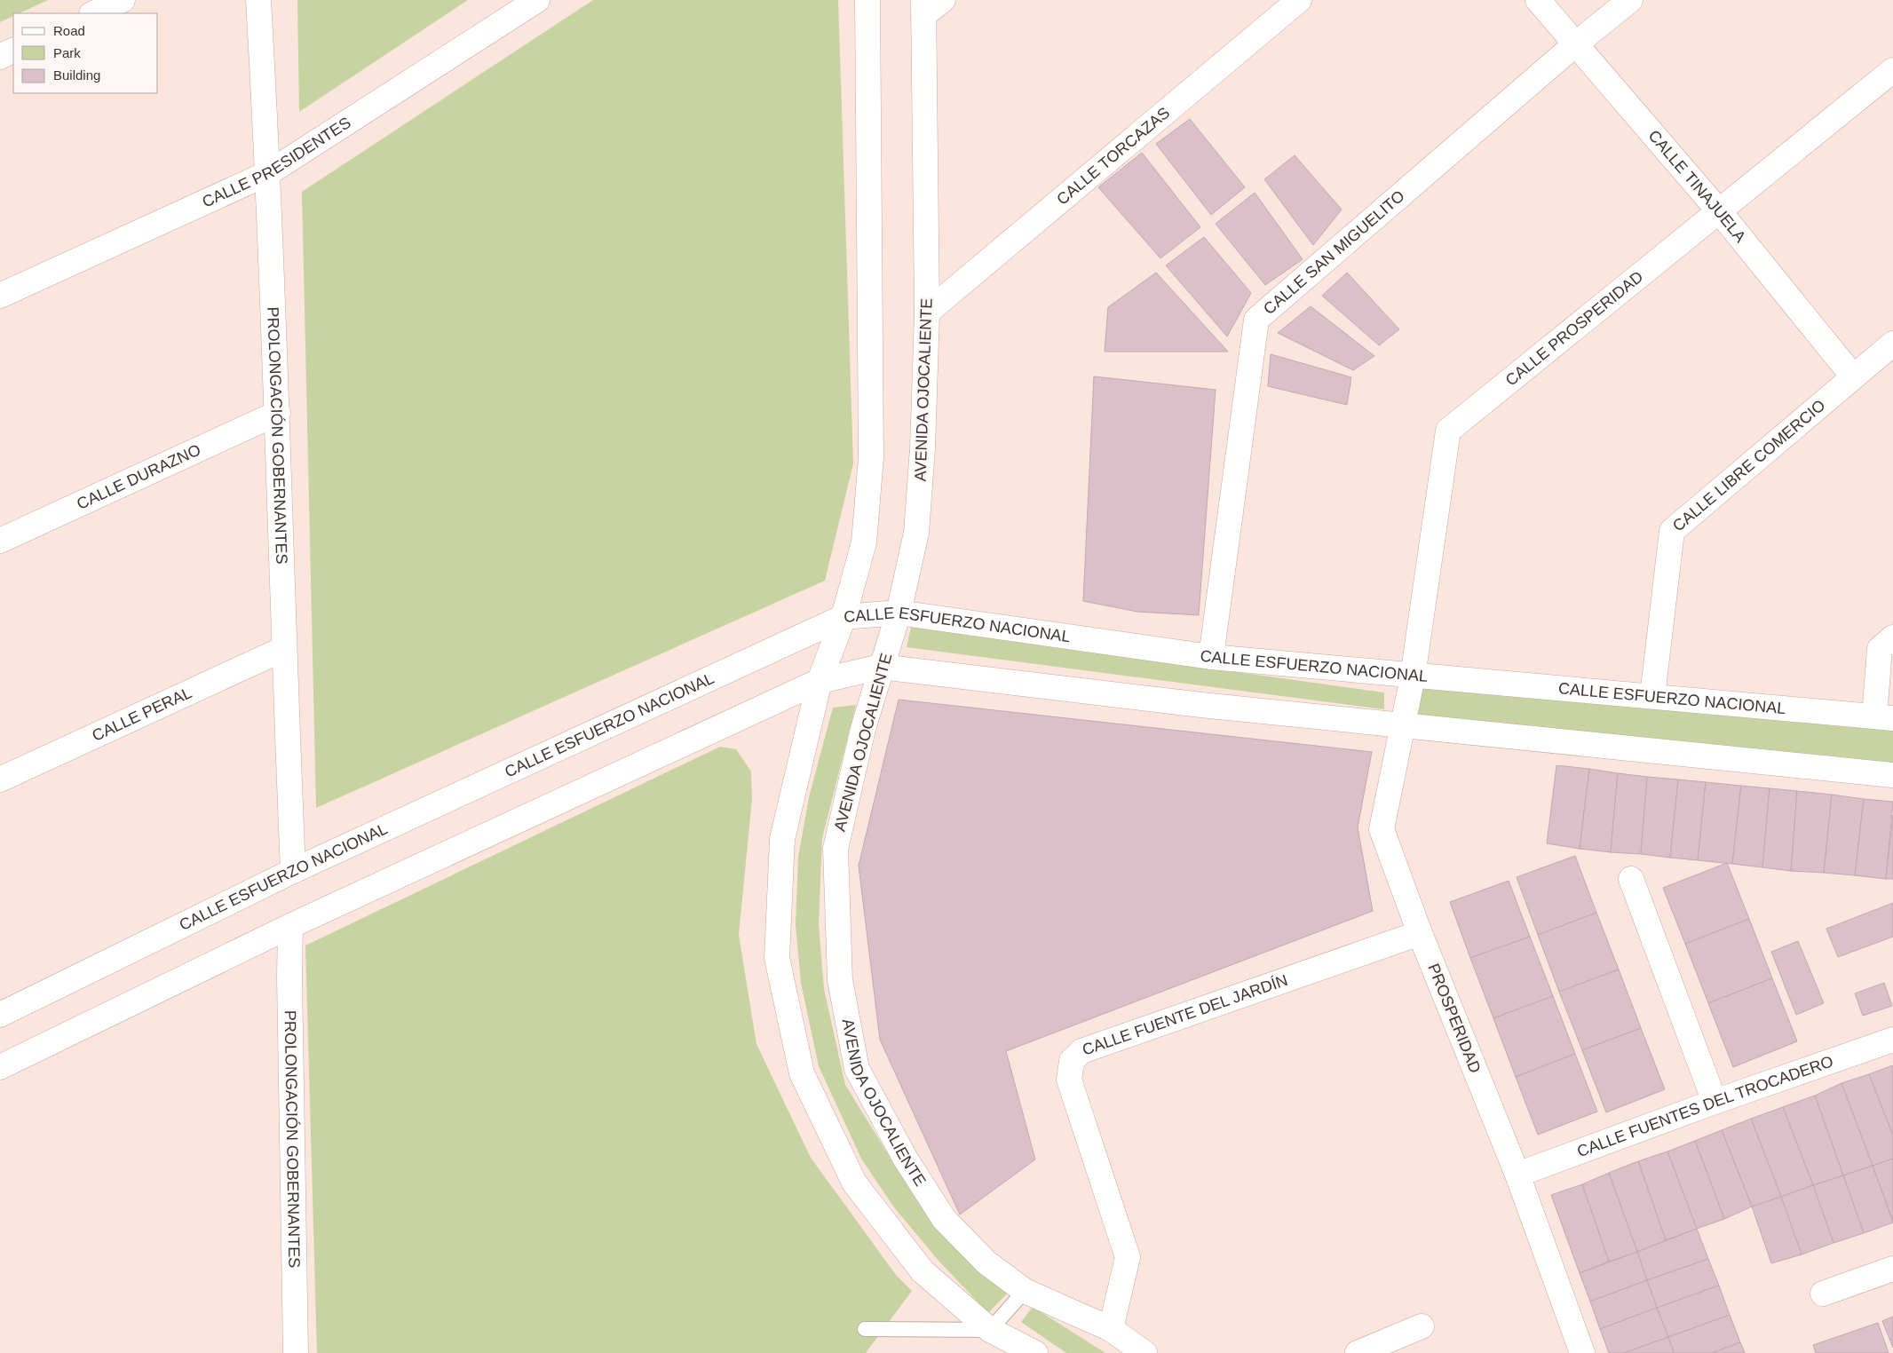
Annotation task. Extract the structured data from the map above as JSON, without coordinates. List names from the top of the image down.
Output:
{
  "streets": {
    "street": [
      "CALLE TORCAZAS",
      "CALLE PRESIDENTES",
      "CALLE TINAJUELA",
      "CALLE SAN MIGUELITO",
      "CALLE PROSPERIDAD",
      "AVENIDA OJOCALIENTE",
      "PROLONGACIÓN GOBERNANTES",
      "CALLE LIBRE COMERCIO",
      "CALLE DURAZNO",
      "CALLE ESFUERZO NACIONAL",
      "CALLE PERAL",
      "CALLE FUENTE DEL JARDÍN",
      "PROSPERIDAD",
      "CALLE FUENTES DEL TROCADERO"
    ]
  },
  "crossings": [
    ["CALLE TORCAZAS", "AVENIDA OJOCALIENTE"],
    ["CALLE PRESIDENTES", "PROLONGACIÓN GOBERNANTES"],
    ["CALLE TINAJUELA", "CALLE SAN MIGUELITO"],
    ["CALLE TINAJUELA", "CALLE PROSPERIDAD"],
    ["CALLE TINAJUELA", "CALLE LIBRE COMERCIO"],
    ["CALLE SAN MIGUELITO", "CALLE ESFUERZO NACIONAL"],
    ["CALLE PROSPERIDAD", "CALLE ESFUERZO NACIONAL"],
    ["CALLE PROSPERIDAD", "PROSPERIDAD"],
    ["AVENIDA OJOCALIENTE", "CALLE ESFUERZO NACIONAL"],
    ["AVENIDA OJOCALIENTE", "CALLE FUENTE DEL JARDÍN"],
    ["PROLONGACIÓN GOBERNANTES", "CALLE DURAZNO"],
    ["PROLONGACIÓN GOBERNANTES", "CALLE ESFUERZO NACIONAL"],
    ["PROLONGACIÓN GOBERNANTES", "CALLE PERAL"],
    ["CALLE LIBRE COMERCIO", "CALLE ESFUERZO NACIONAL"],
    ["CALLE ESFUERZO NACIONAL", "PROSPERIDAD"],
    ["CALLE FUENTE DEL JARDÍN", "PROSPERIDAD"],
    ["PROSPERIDAD", "CALLE FUENTES DEL TROCADERO"]
  ],
  "legend": ["Road", "Park", "Building"]
}
